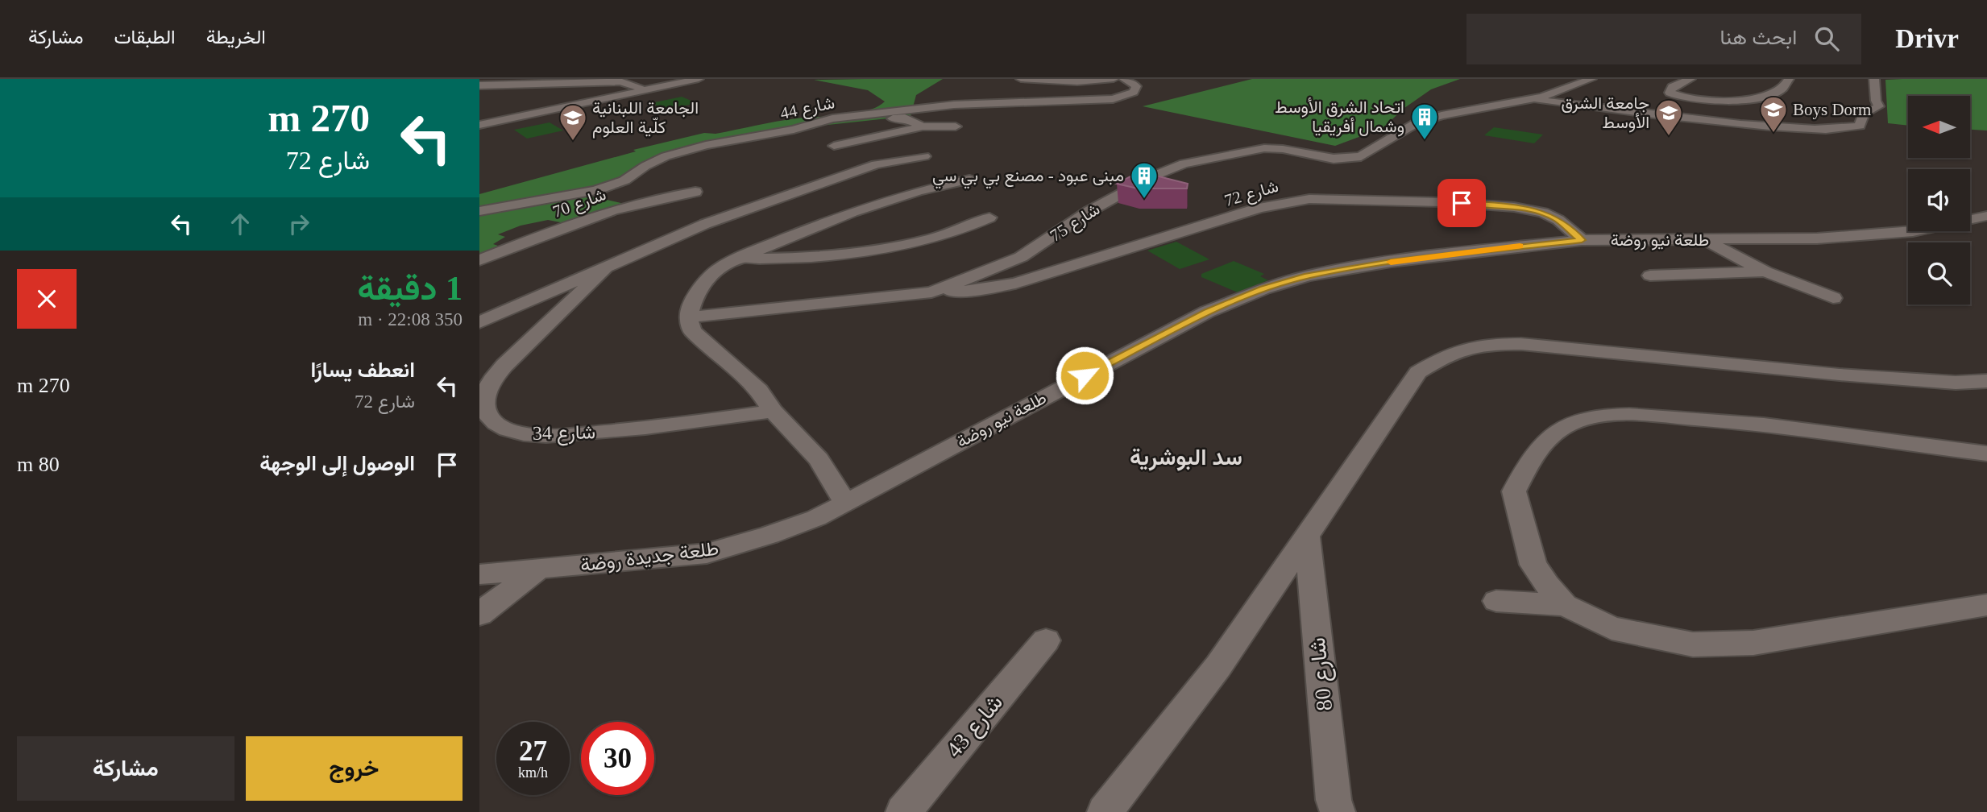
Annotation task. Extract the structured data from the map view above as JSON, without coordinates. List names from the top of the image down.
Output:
{
  "streets": {
    "street": [
      "شارع 44",
      "شارع 72",
      "شارع 70",
      "شارع 75",
      "طلعة نيو روضة",
      "شارع 34",
      "طلعة جديدة روضة",
      "شارع 80",
      "شارع 43"
    ]
  },
  "crossings": [
    ["شارع 72", "شارع 75"],
    ["شارع 72", "طلعة نيو روضة"],
    ["طلعة نيو روضة", "طلعة جديدة روضة"]
  ],
  "districts": ["سد البوشرية"],
  "places": {
    "school or university": ["Boys Dorm", "جامعة الشرق الأوسط", "الجامعة اللبنانية كلّية العلوم"],
    "building": ["اتحاد الشرق الأوسط وشمال أفريقيا", "مبنى عبود - مصنع بي بي سي"]
  },
  "north": "left",
  "page": {
    "header": "Drivr",
    "search": "ابحث هنا",
    "nav": ["الخريطة", "الطبقات", "مشاركة"],
    "turn": ["270 m", "شارع 72"],
    "heading": ["1 دقيقة", "350 m · 22:08"],
    "list": [
      {
        "name": "انعطف يسارًا",
        "note": "شارع 72",
        "value": "270 m"
      },
      {
        "name": "الوصول إلى الوجهة",
        "value": "80 m"
      }
    ],
    "speed": "27 km/h",
    "limit": "30",
    "buttons": ["خروج", "مشاركة"]
  }
}
